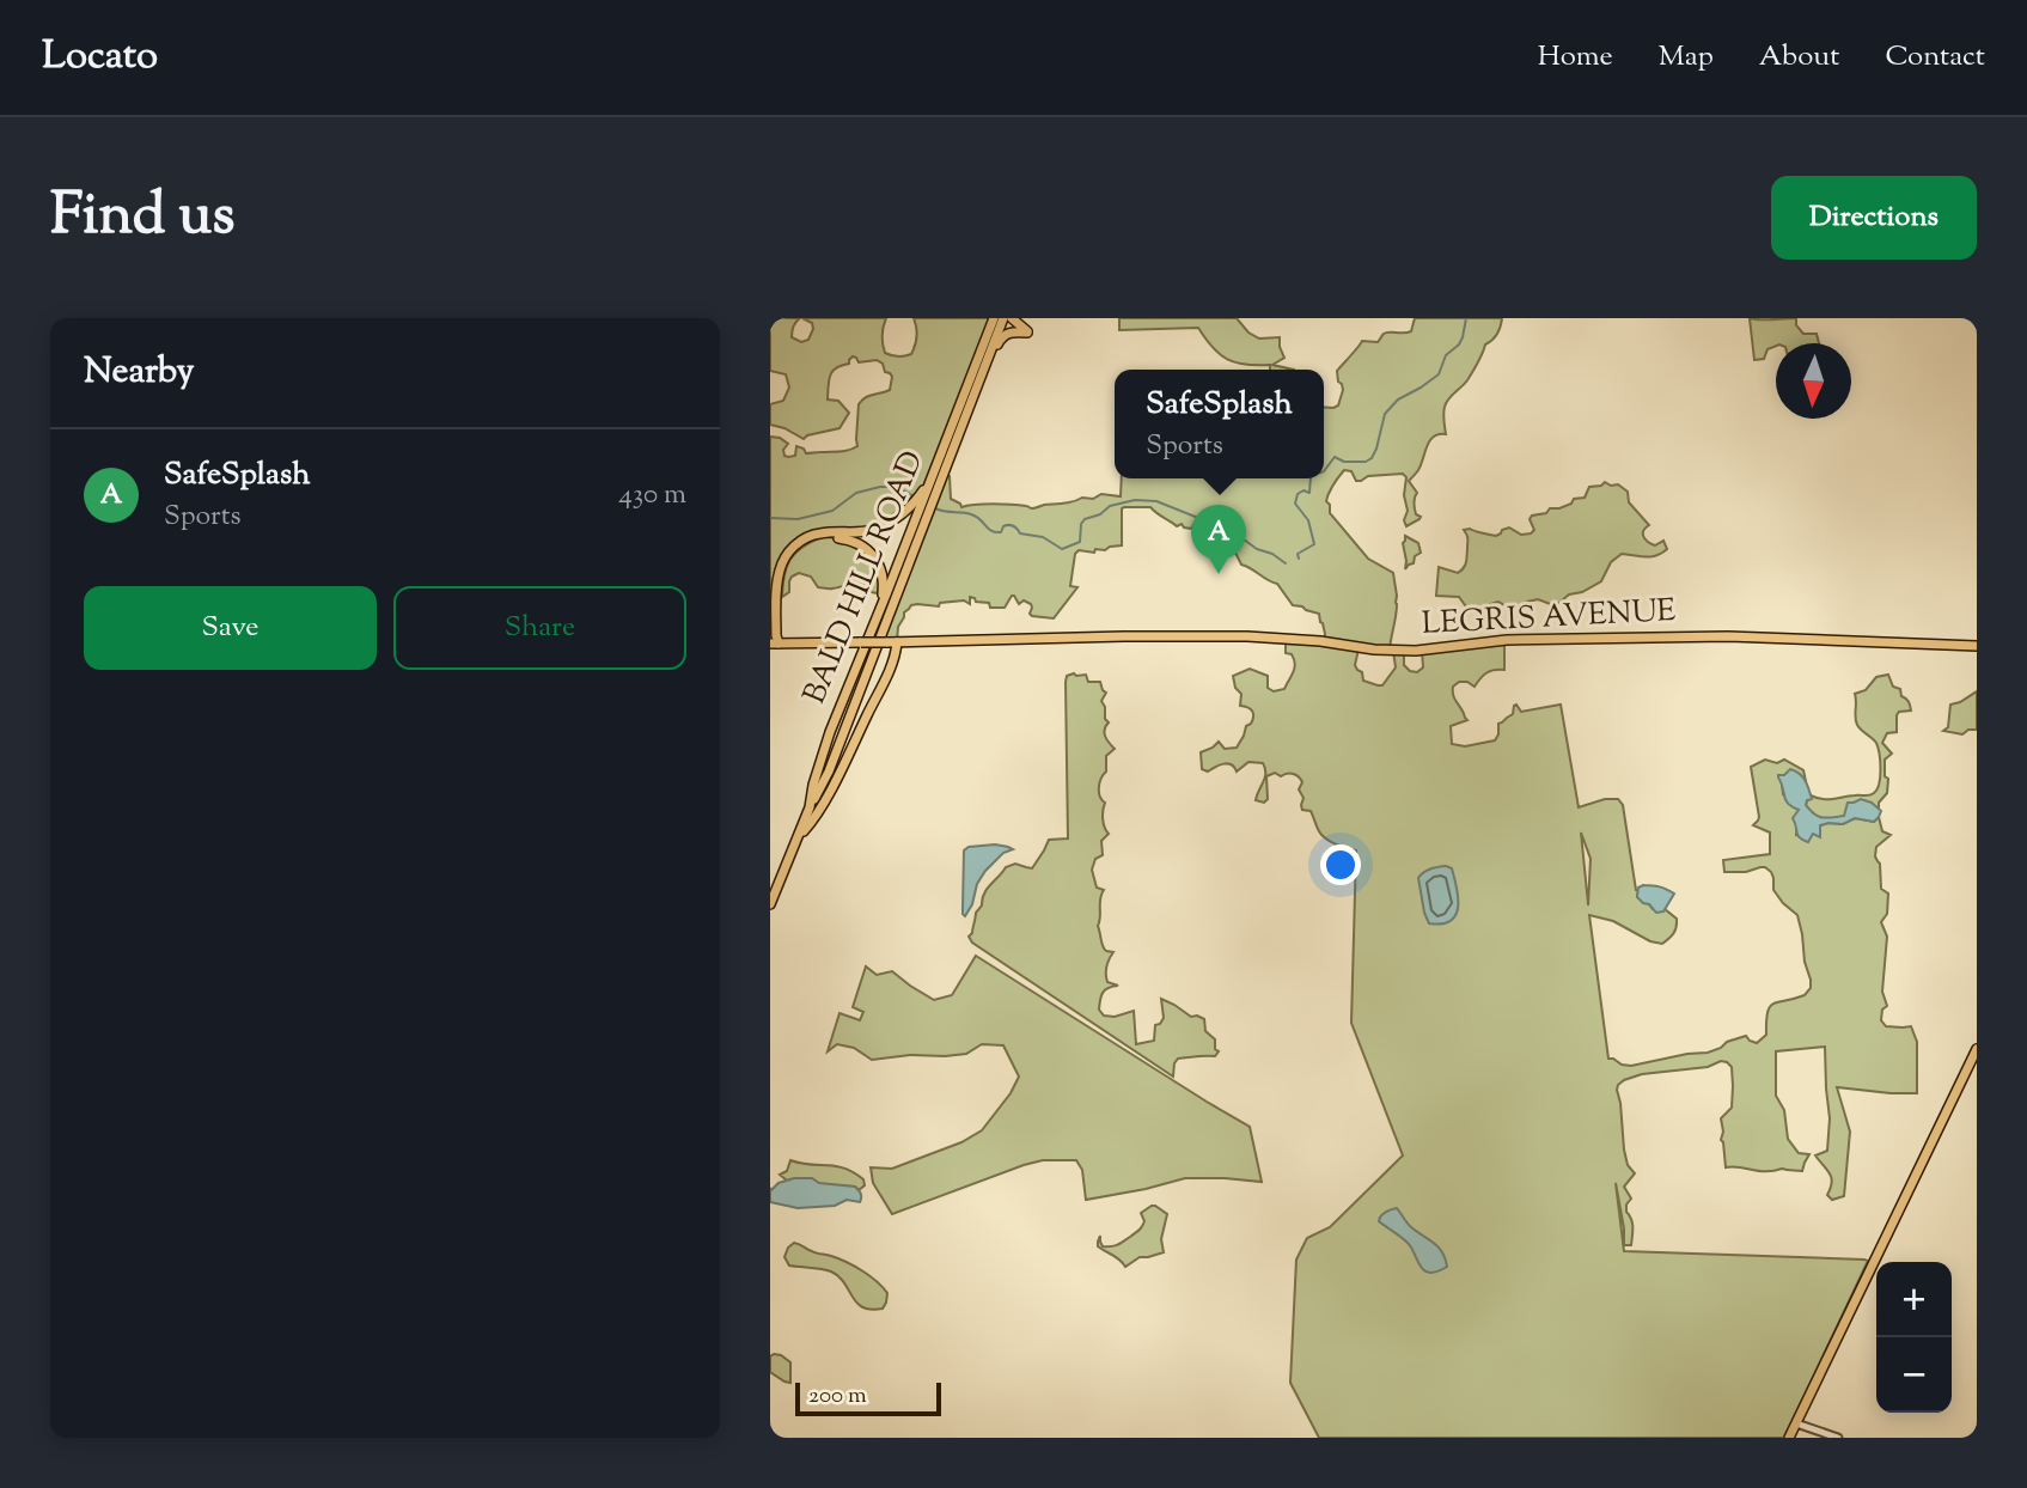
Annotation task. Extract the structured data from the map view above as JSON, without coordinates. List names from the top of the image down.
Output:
{
  "streets": {
    "main road": ["BALD HILL ROAD", "LEGRIS AVENUE"]
  },
  "scale_bar": "200 m",
  "north": "bottom",
  "page": {
    "header": "Locato",
    "nav": [
      "Home",
      "Map",
      "About",
      "Contact"
    ],
    "title": "Find us",
    "buttons": [
      "Directions",
      ["Save", "Share"]
    ],
    "heading": "Nearby",
    "popup": ["SafeSplash", "Sports"],
    "list": [
      {
        "mark": "A",
        "name": "SafeSplash",
        "note": "Sports",
        "value": "430 m"
      }
    ],
    "pins": "A",
    "map_buttons": ["+", "−"],
    "scale": "200 m"
  }
}
